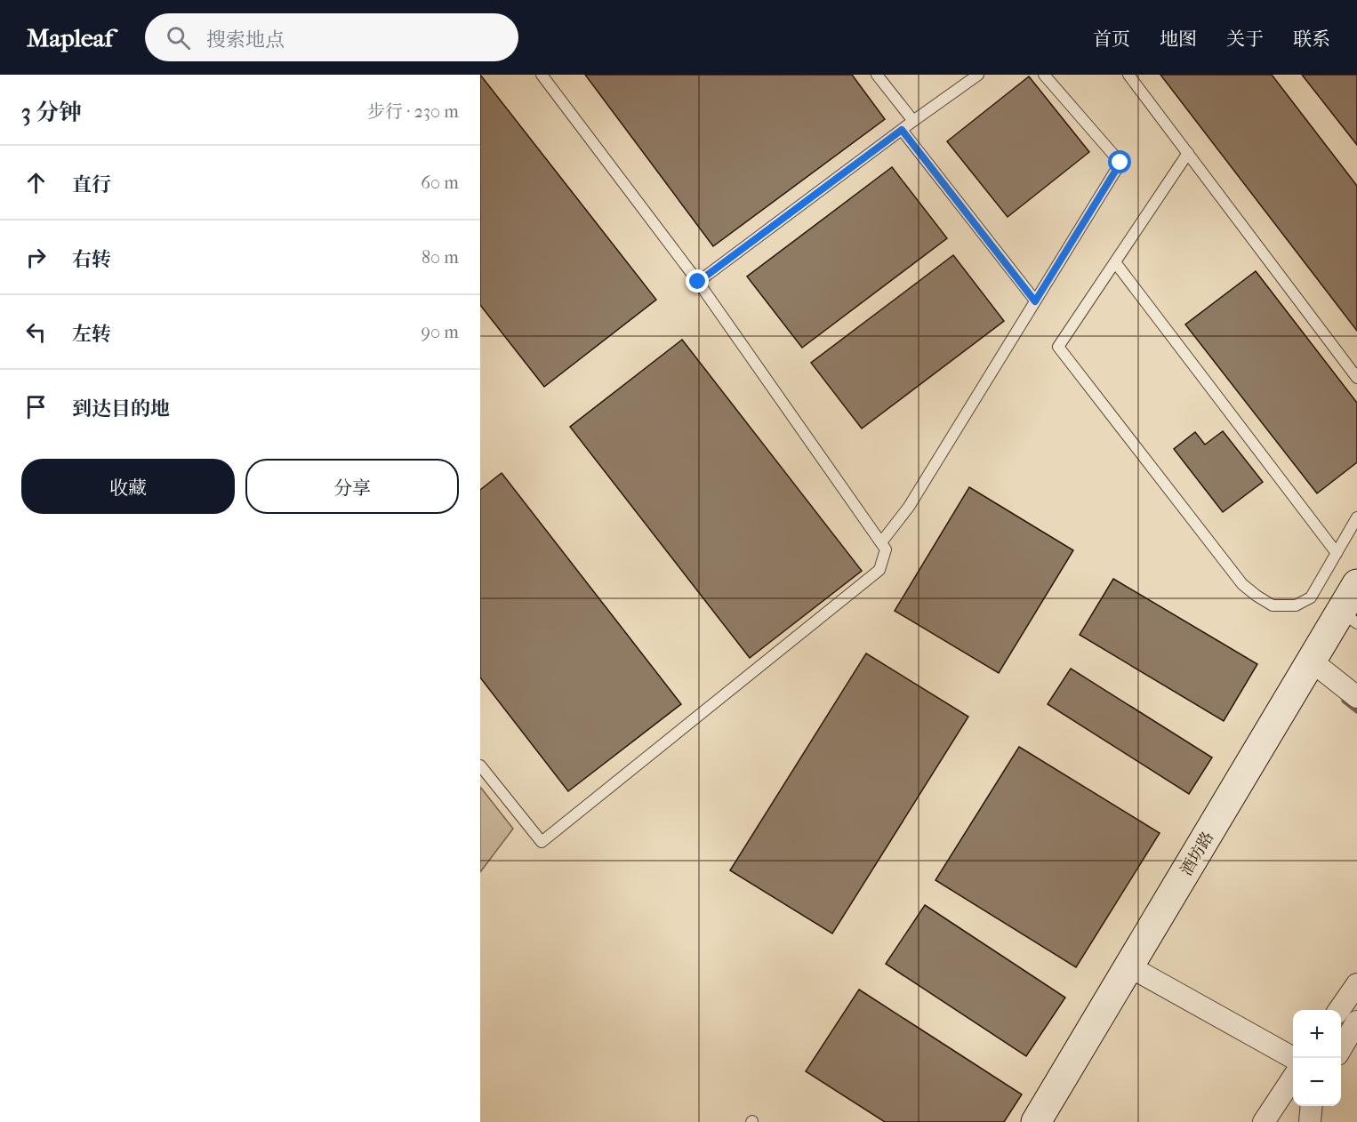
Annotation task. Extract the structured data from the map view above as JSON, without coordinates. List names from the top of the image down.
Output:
{
  "streets": {
    "street": ["酒坊路"]
  },
  "page": {
    "header": "Mapleaf",
    "search": "搜索地点",
    "nav": [
      "首页",
      "地图",
      "关于",
      "联系"
    ],
    "heading": ["3 分钟", "步行 · 230 m"],
    "list": [
      ["直行", "60 m"],
      ["右转", "80 m"],
      ["左转", "90 m"],
      "到达目的地"
    ],
    "buttons": ["收藏", "分享"],
    "map_buttons": ["+", "−"]
  }
}
